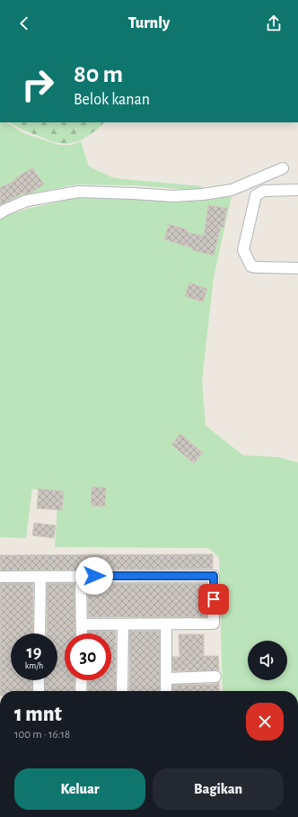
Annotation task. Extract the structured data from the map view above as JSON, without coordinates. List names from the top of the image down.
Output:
{
  "page": {
    "header": "Turnly",
    "turn": ["80 m", "Belok kanan"],
    "speed": "19 km/h",
    "limit": "30",
    "heading": ["1 mnt", "100 m · 16:18"],
    "buttons": ["Keluar", "Bagikan"]
  }
}
